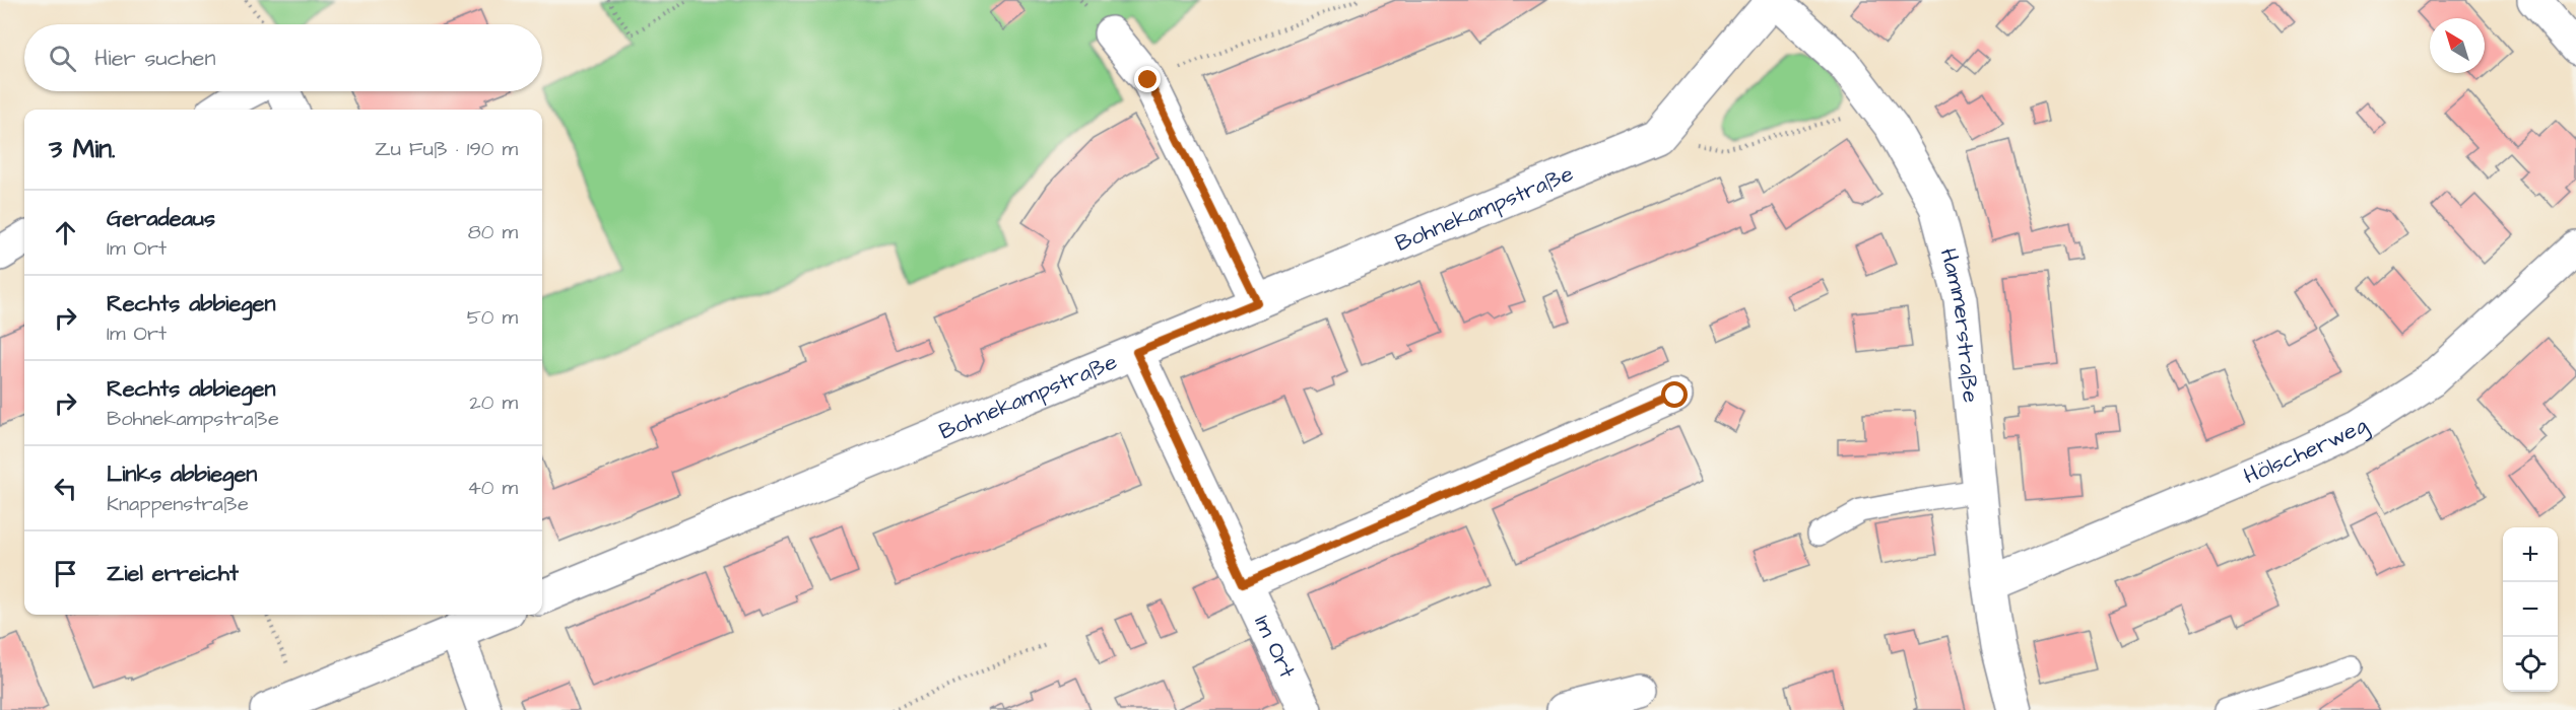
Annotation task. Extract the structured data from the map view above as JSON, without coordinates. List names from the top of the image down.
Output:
{
  "streets": {
    "street": [
      "Bohnekampstraße",
      "Hammerstraße",
      "Hölscherweg",
      "Im Ort"
    ]
  },
  "crossings": [
    ["Bohnekampstraße", "Hammerstraße"],
    ["Bohnekampstraße", "Im Ort"],
    ["Hammerstraße", "Hölscherweg"]
  ],
  "north": "top left",
  "page": {
    "search": "Hier suchen",
    "heading": ["3 Min.", "Zu Fuß · 190 m"],
    "list": [
      ["Geradeaus", "Im Ort", "80 m"],
      ["Rechts abbiegen", "Im Ort", "50 m"],
      ["Rechts abbiegen", "Bohnekampstraße", "20 m"],
      ["Links abbiegen", "Knappenstraße", "40 m"],
      "Ziel erreicht"
    ],
    "map_buttons": ["+", "−"]
  }
}
